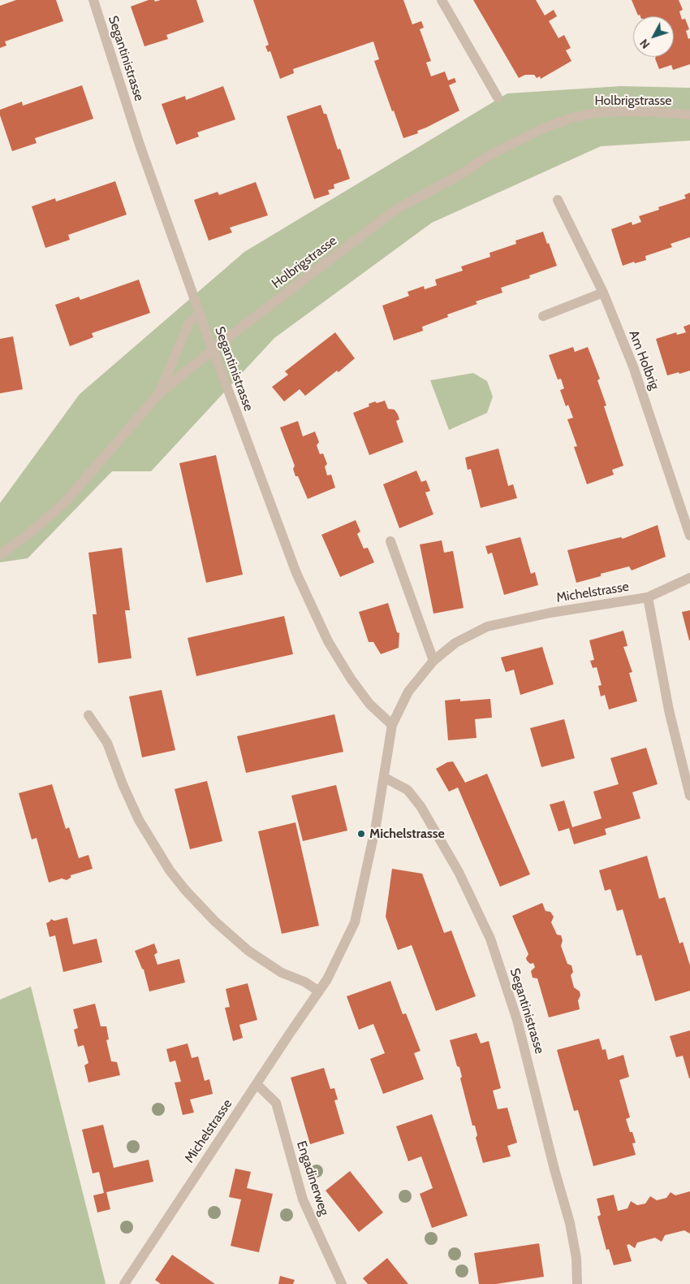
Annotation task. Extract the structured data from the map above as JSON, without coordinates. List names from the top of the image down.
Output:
{
  "streets": {
    "street": [
      "Segantinistrasse",
      "Holbrigstrasse",
      "Am Holbrig",
      "Michelstrasse",
      "Engadinerweg"
    ]
  },
  "crossings": [
    ["Segantinistrasse", "Michelstrasse"],
    ["Michelstrasse", "Engadinerweg"]
  ],
  "places": ["Michelstrasse"],
  "north": "bottom left"
}
